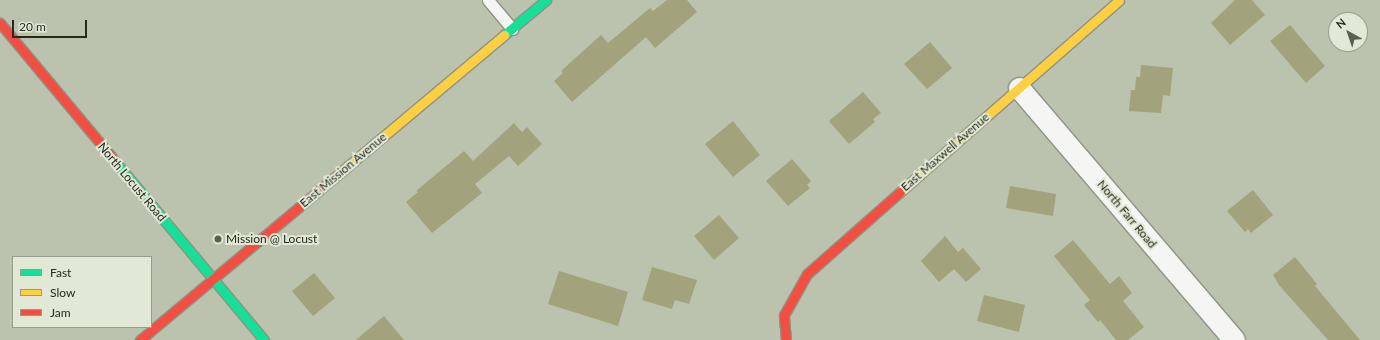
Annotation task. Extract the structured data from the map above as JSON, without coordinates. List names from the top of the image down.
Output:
{
  "streets": {
    "street": [
      "East Maxwell Avenue",
      "East Mission Avenue",
      "North Locust Road",
      "North Farr Road"
    ]
  },
  "crossings": [
    ["East Maxwell Avenue", "North Farr Road"],
    ["East Mission Avenue", "North Locust Road"]
  ],
  "places": ["Mission @ Locust"],
  "legend": ["Fast", "Slow", "Jam"],
  "scale_bar": "20 m",
  "north": "top left"
}
